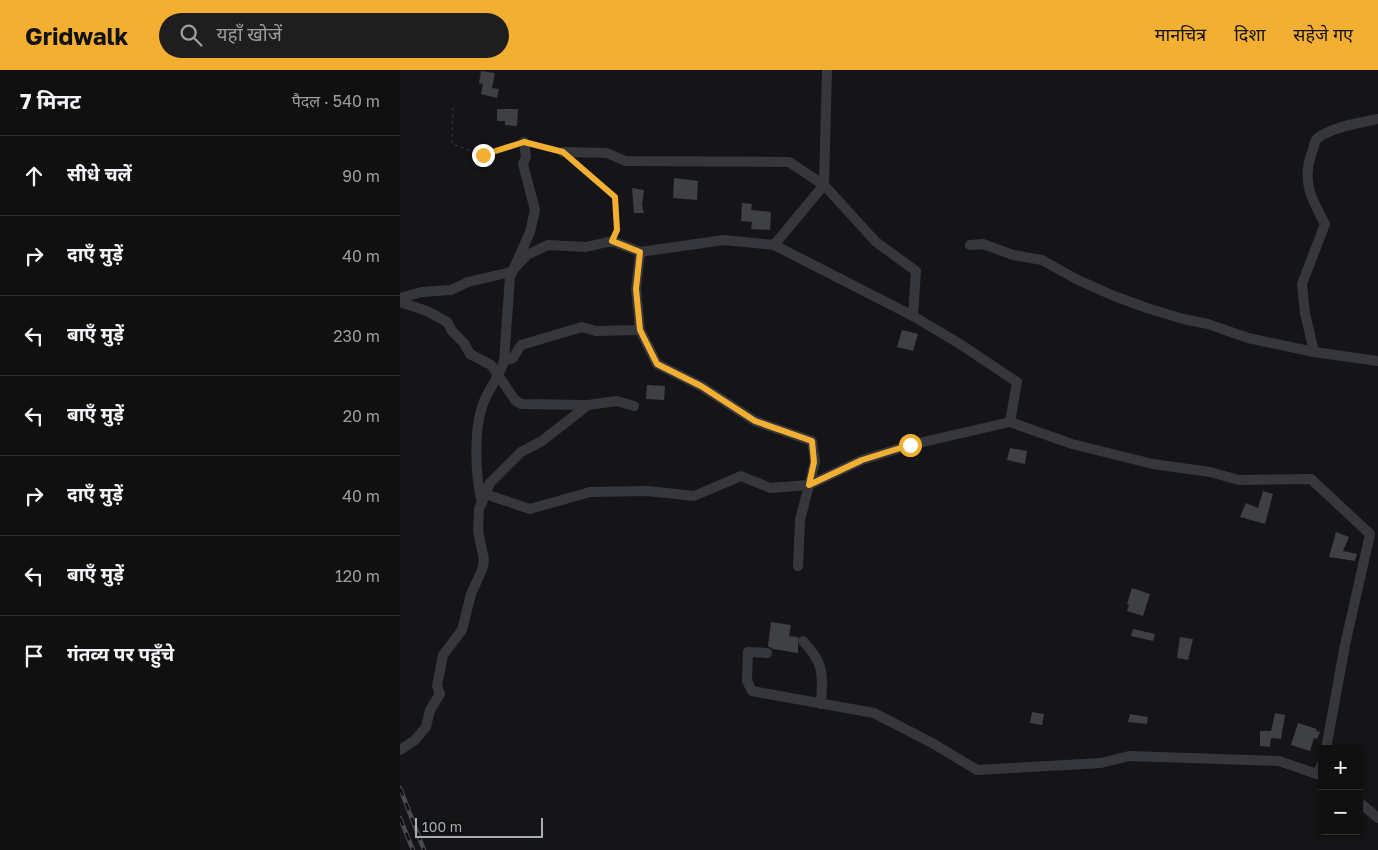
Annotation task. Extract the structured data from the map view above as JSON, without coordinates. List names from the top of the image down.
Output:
{
  "scale_bar": "100 m",
  "page": {
    "header": "Gridwalk",
    "search": "यहाँ खोजें",
    "nav": ["मानचित्र", "दिशा", "सहेजे गए"],
    "heading": ["7 मिनट", "पैदल · 540 m"],
    "list": [
      ["सीधे चलें", "90 m"],
      ["दाएँ मुड़ें", "40 m"],
      ["बाएँ मुड़ें", "230 m"],
      ["बाएँ मुड़ें", "20 m"],
      ["दाएँ मुड़ें", "40 m"],
      ["बाएँ मुड़ें", "120 m"],
      "गंतव्य पर पहुँचे"
    ],
    "map_buttons": ["+", "−"],
    "scale": "100 m"
  }
}
